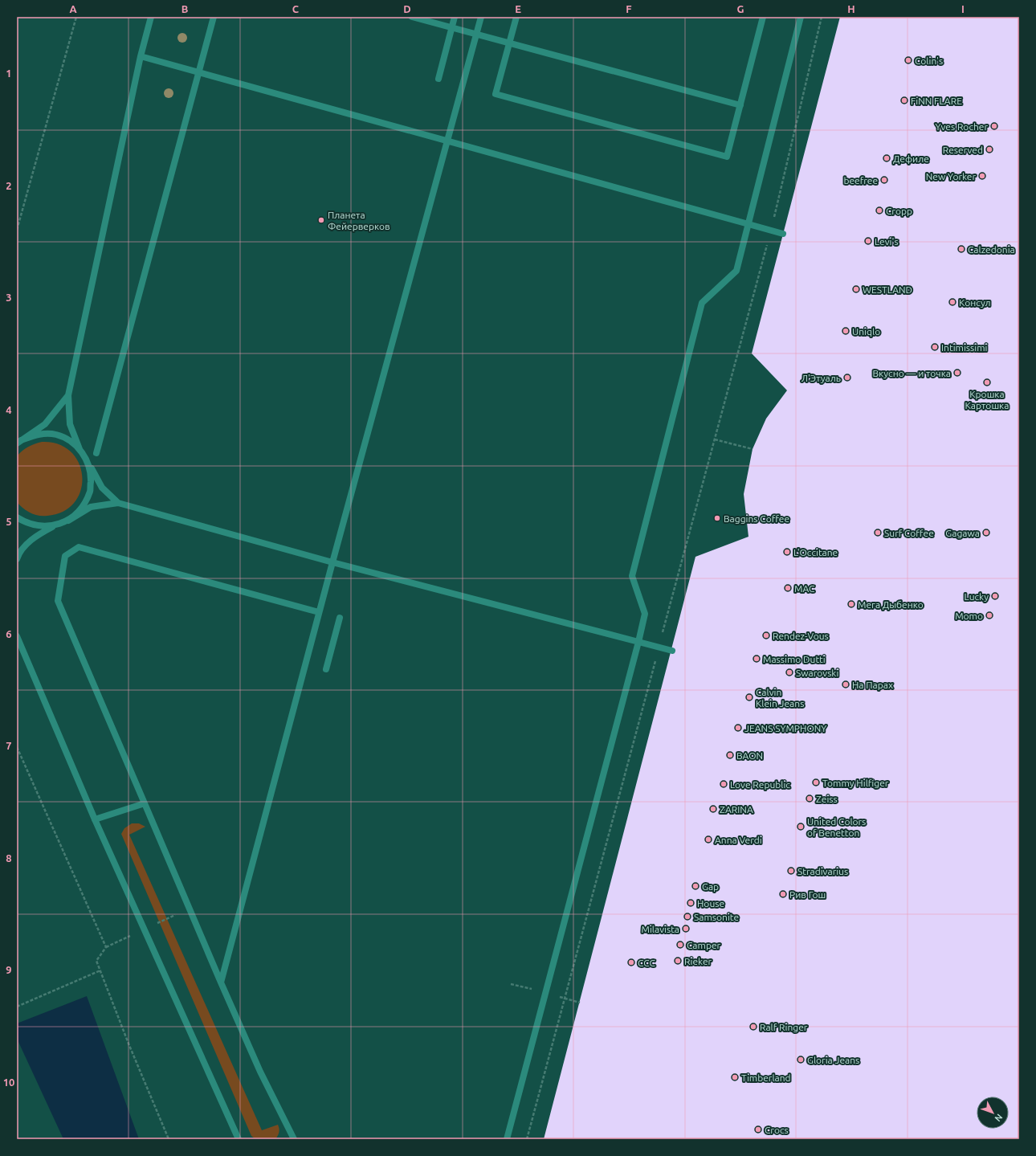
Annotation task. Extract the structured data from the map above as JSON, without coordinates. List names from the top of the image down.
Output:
{
  "places": [
    "Colin's",
    "FiNN FLARE",
    "Yves Rocher",
    "Reserved",
    "Дефиле",
    "New Yorker",
    "beefree",
    "Cropp",
    "Планета Фейерверков",
    "Levi's",
    "Calzedonia",
    "WESTLAND",
    "Консул",
    "Uniqlo",
    "Intimissimi",
    "Вкусно — и точка",
    "Л'Этуаль",
    "Крошка Картошка",
    "Baggins Coffee",
    "Surf Coffee",
    "Gagawa",
    "L'Occitane",
    "MAC",
    "Lucky",
    "Мега Дыбенко",
    "Momo",
    "Rendez-Vous",
    "Massimo Dutti",
    "Swarovski",
    "На Парах",
    "Calvin Klein Jeans",
    "JEANS SYMPHONY",
    "BAON",
    "Tommy Hilfiger",
    "Love Republic",
    "Zeiss",
    "ZARINA",
    "United Colors of Benetton",
    "Anna Verdi",
    "Stradivarius",
    "Gap",
    "Рив Гош",
    "House",
    "Samsonite",
    "Milavista",
    "Camper",
    "Rieker",
    "CCC",
    "Ralf Ringer",
    "Gloria Jeans",
    "Timberland",
    "Crocs"
  ],
  "north": "bottom right",
  "grid": {
    "columns": [
      "A",
      "B",
      "C",
      "D",
      "E",
      "F",
      "G",
      "H",
      "I"
    ],
    "rows": [
      "1",
      "2",
      "3",
      "4",
      "5",
      "6",
      "7",
      "8",
      "9",
      "10"
    ]
  }
}
